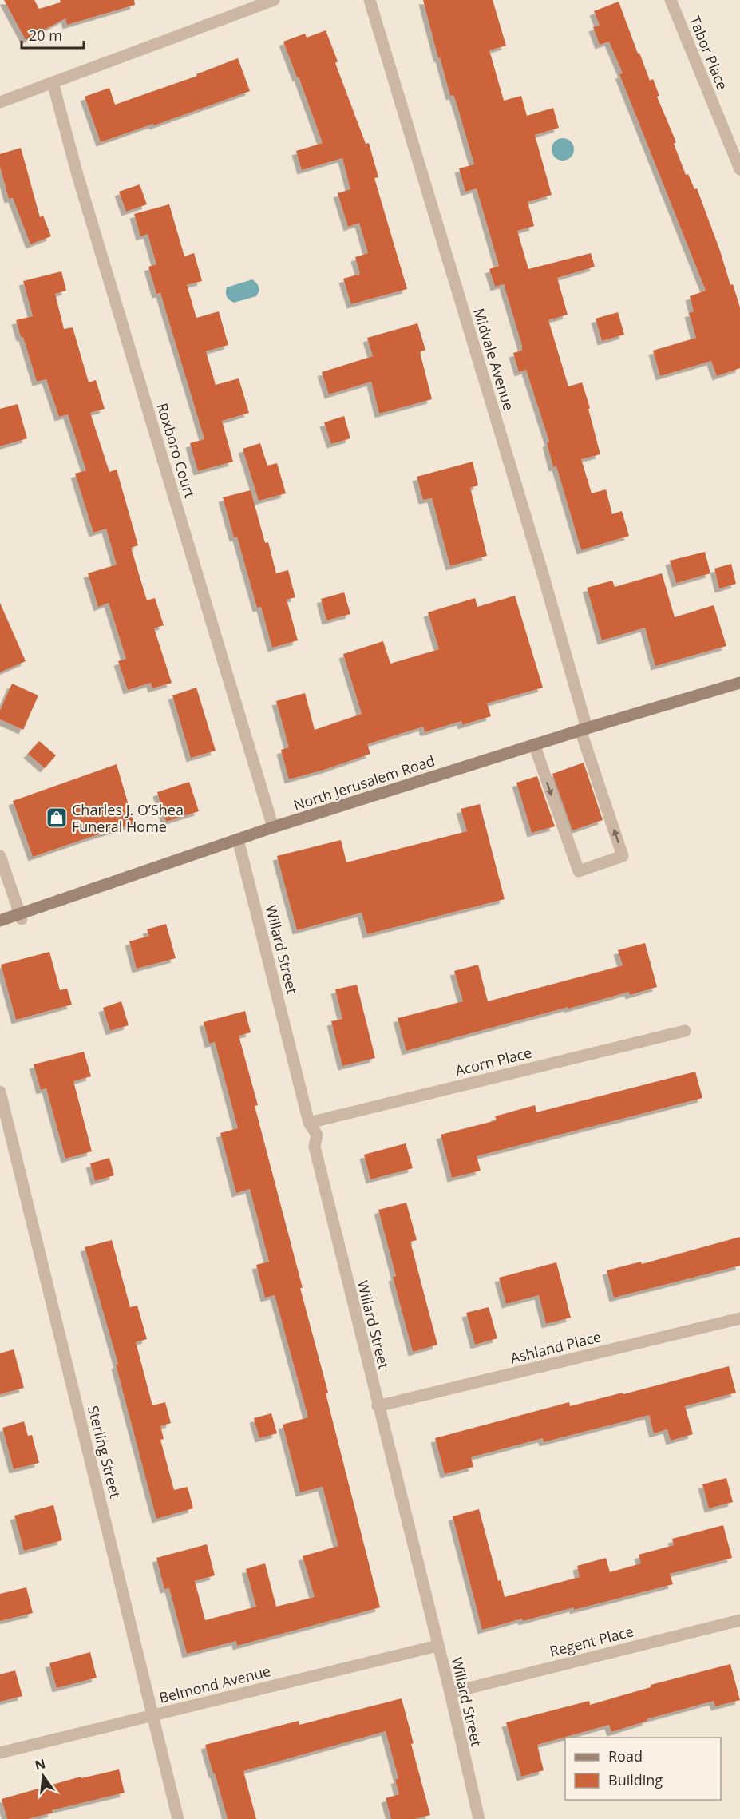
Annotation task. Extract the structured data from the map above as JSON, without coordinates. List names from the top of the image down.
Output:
{
  "streets": {
    "main road": ["North Jerusalem Road"],
    "street": [
      "Tabor Place",
      "Midvale Avenue",
      "Roxboro Court",
      "Willard Street",
      "Acorn Place",
      "Ashland Place",
      "Sterling Street",
      "Regent Place",
      "Belmond Avenue"
    ]
  },
  "crossings": [
    ["Midvale Avenue", "North Jerusalem Road"],
    ["Roxboro Court", "North Jerusalem Road"],
    ["North Jerusalem Road", "Willard Street"],
    ["Willard Street", "Acorn Place"],
    ["Willard Street", "Ashland Place"],
    ["Willard Street", "Regent Place"],
    ["Willard Street", "Belmond Avenue"],
    ["Sterling Street", "Belmond Avenue"]
  ],
  "places": {
    "shop": ["Charles J. O’Shea Funeral Home"]
  },
  "legend": ["Road", "Building"],
  "scale_bar": "20 m",
  "north": "top"
}
